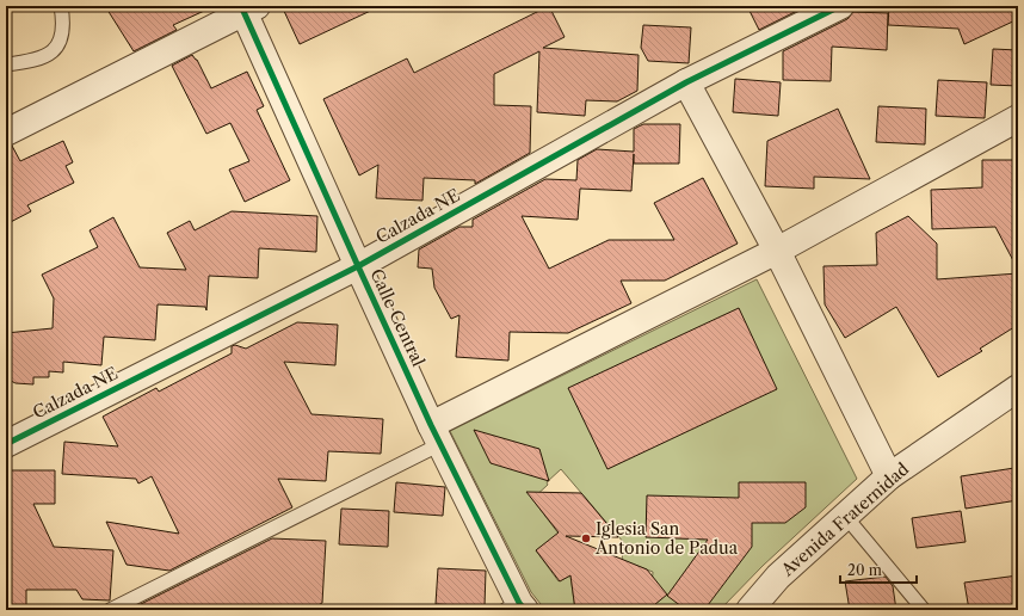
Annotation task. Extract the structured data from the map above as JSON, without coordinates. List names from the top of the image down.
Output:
{
  "streets": {
    "street": ["Calzada NE", "Calle Central", "Avenida Fraternidad"]
  },
  "crossings": [
    ["Calzada NE", "Calle Central"]
  ],
  "places": ["Iglesia San Antonio de Padua"],
  "scale_bar": "20 m"
}
